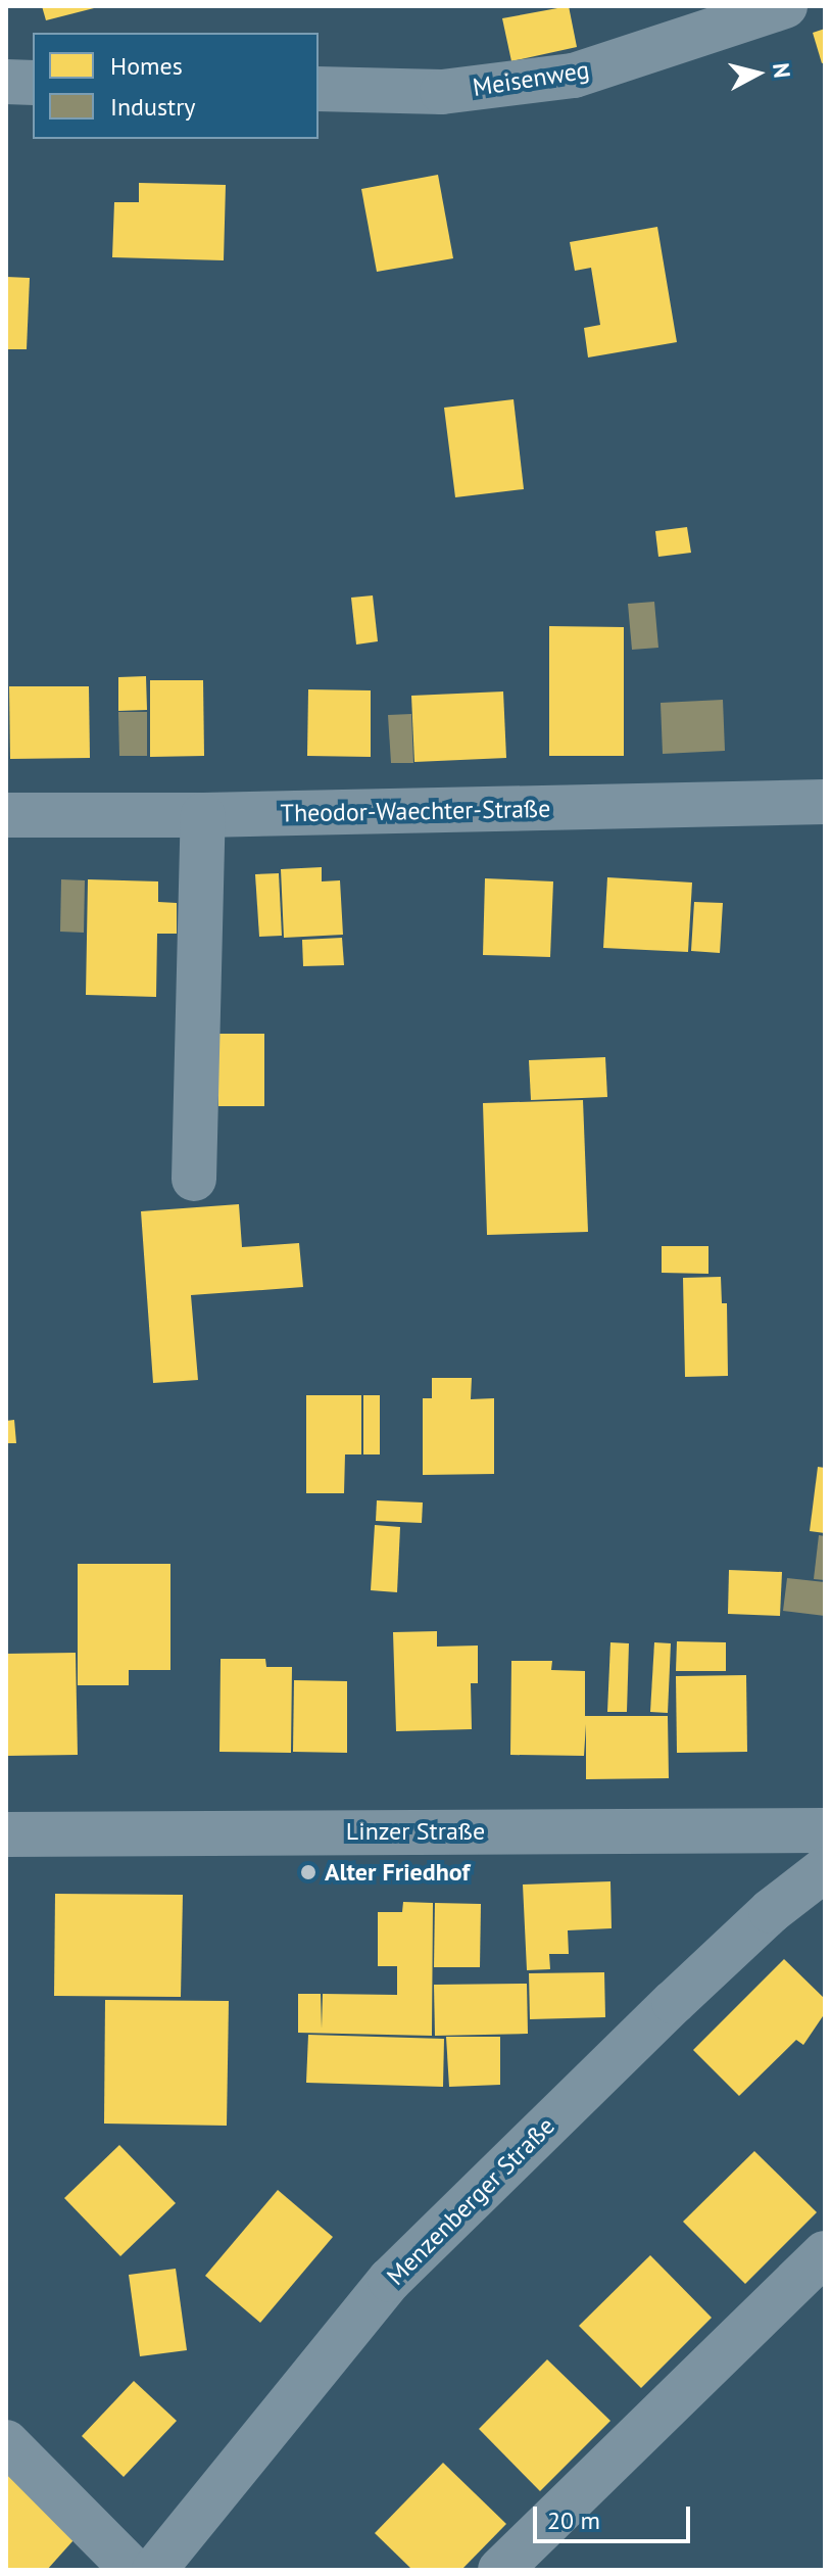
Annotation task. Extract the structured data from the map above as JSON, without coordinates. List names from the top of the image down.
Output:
{
  "streets": {
    "street": [
      "Meisenweg",
      "Theodor-Waechter-Straße",
      "Linzer Straße",
      "Menzenberger Straße"
    ]
  },
  "places": ["Alter Friedhof"],
  "legend": ["Homes", "Industry"],
  "scale_bar": "20 m",
  "north": "right"
}
